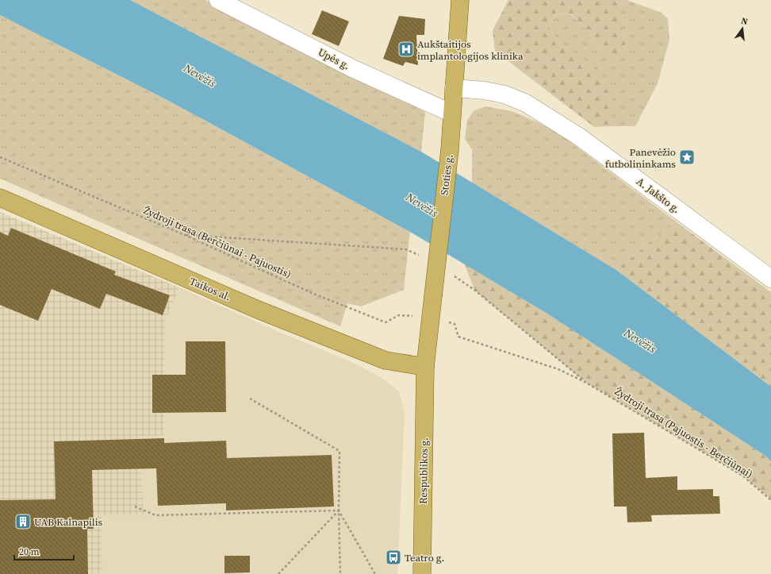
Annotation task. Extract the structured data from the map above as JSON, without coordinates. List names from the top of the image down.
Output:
{
  "streets": {
    "main road": ["Stoties g.", "Taikos al.", "Respublikos g."],
    "street": ["Upės g.", "A. Jakšto g."],
    "path": ["Žydroji trasa (Berčiūnai - Pajuostis)", "Žydroji trasa (Pajuostis - Berčiūnai)"]
  },
  "crossings": [
    ["Upės g.", "Stoties g."],
    ["Stoties g.", "A. Jakšto g."],
    ["Stoties g.", "Žydroji trasa (Berčiūnai - Pajuostis)"],
    ["Stoties g.", "Taikos al."],
    ["Stoties g.", "Respublikos g."],
    ["Žydroji trasa (Berčiūnai - Pajuostis)", "Žydroji trasa (Pajuostis - Berčiūnai)"],
    ["Taikos al.", "Respublikos g."]
  ],
  "water": ["Nevėžis"],
  "places": {
    "hospital": ["Aukštaitijos implantologijos klinika"],
    "place": ["Panevėžio futbolininkams"],
    "building": ["UAB Kalnapilis"],
    "bus stop": ["Teatro g."]
  },
  "scale_bar": "20 m",
  "north": "top"
}
